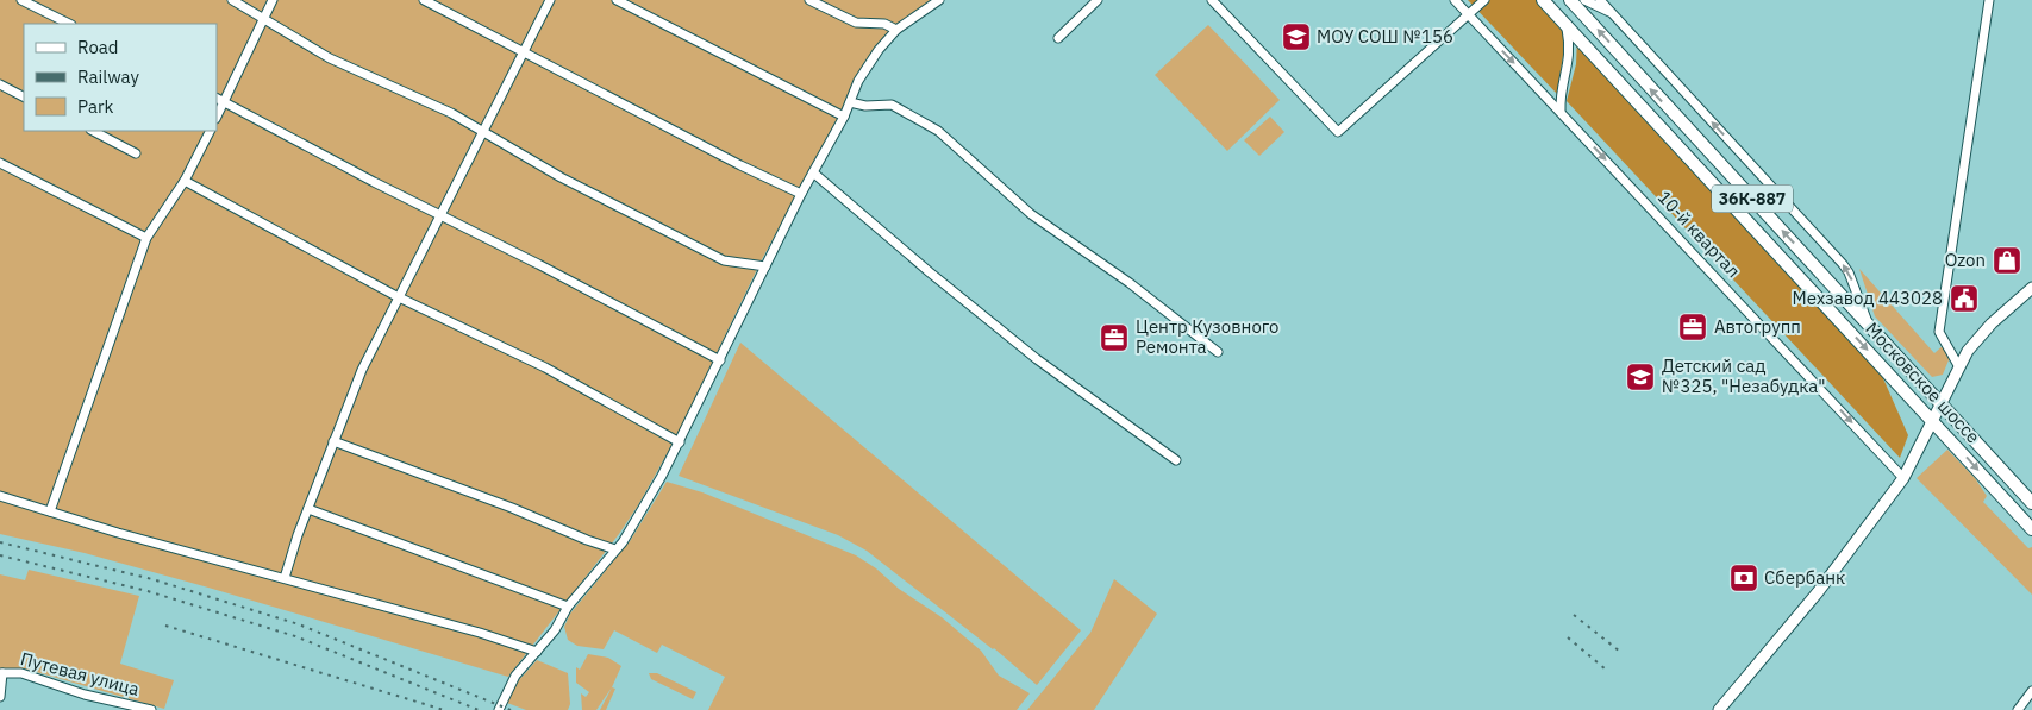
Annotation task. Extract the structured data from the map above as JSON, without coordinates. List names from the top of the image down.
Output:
{
  "streets": {
    "main road": ["36К-887", "Московское шоссе"],
    "street": ["10-й квартал", "Путевая улица"]
  },
  "one_way": ["10-й квартал"],
  "places": {
    "school or university": ["МОУ СОШ №156", "Детский сад №325, \"Незабудка\""],
    "shop": ["Ozon"],
    "public building": ["Мехзавод 443028"],
    "office": ["Автогрупп", "Центр Кузовного Ремонта"],
    "bank": ["Сбербанк"]
  },
  "legend": ["Road", "Railway", "Park"]
}
